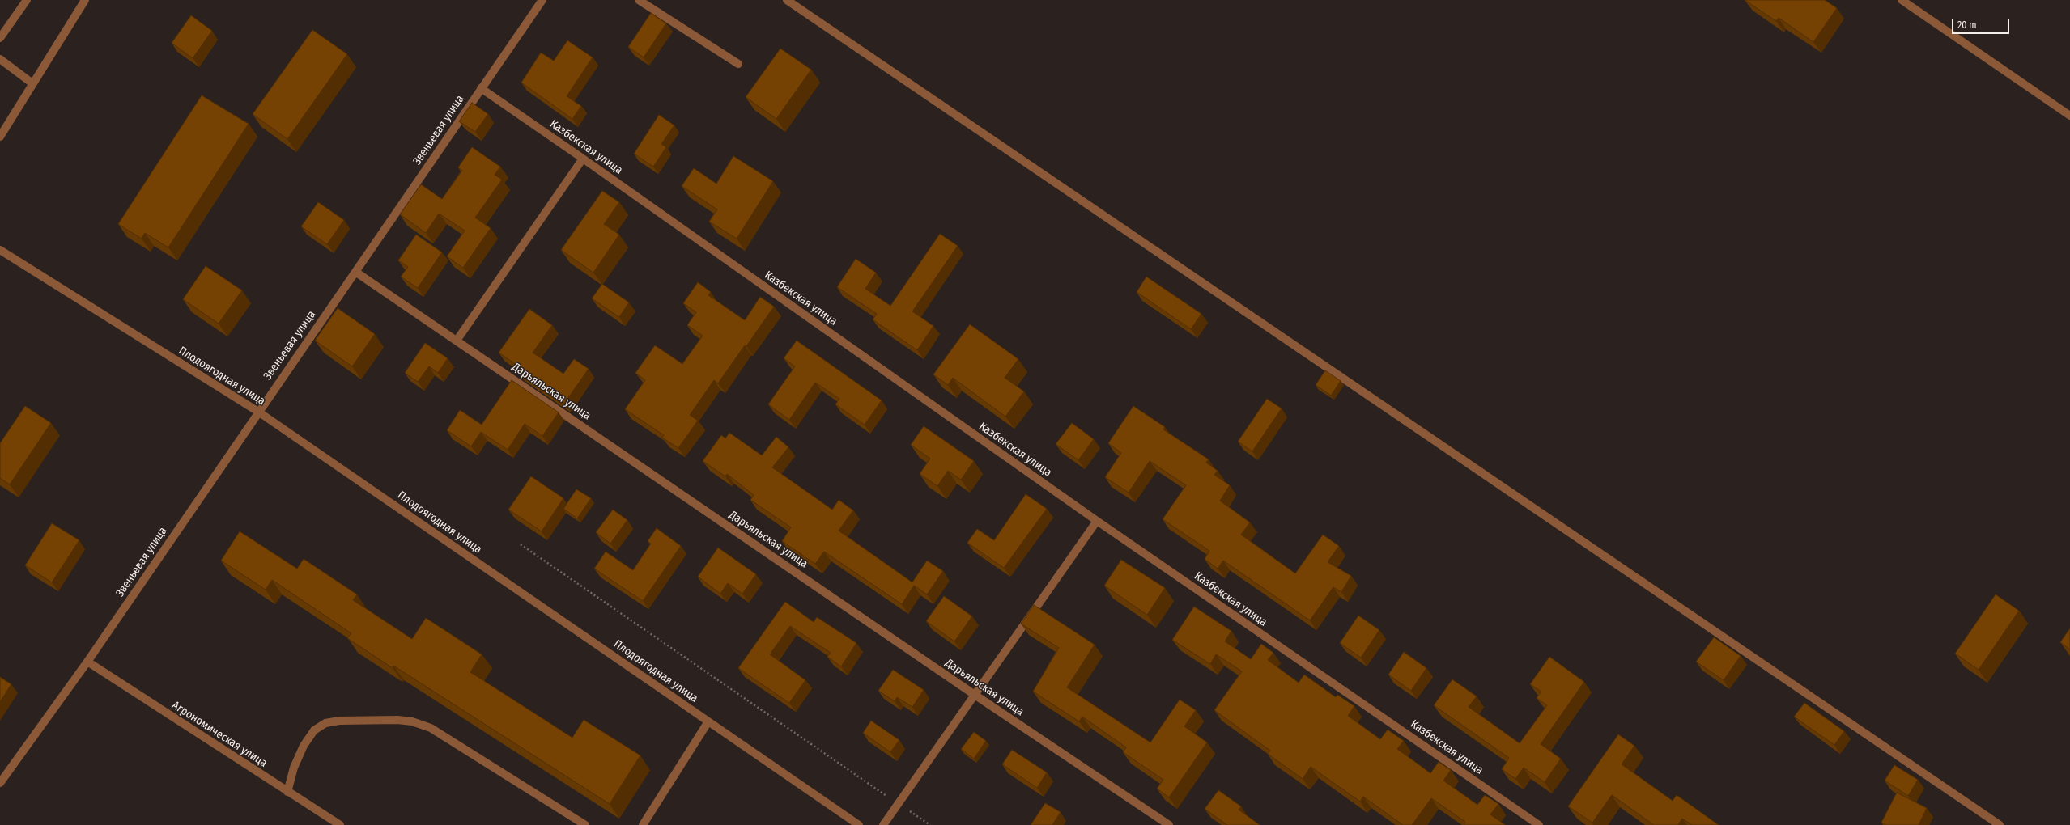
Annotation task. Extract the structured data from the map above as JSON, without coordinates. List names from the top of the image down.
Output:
{
  "streets": {
    "street": [
      "Звеньевая улица",
      "Казбекская улица",
      "Плодоягодная улица",
      "Дарьяльская улица",
      "Агрономическая улица"
    ]
  },
  "crossings": [
    ["Звеньевая улица", "Казбекская улица"],
    ["Звеньевая улица", "Плодоягодная улица"],
    ["Звеньевая улица", "Дарьяльская улица"],
    ["Звеньевая улица", "Агрономическая улица"]
  ],
  "scale_bar": "20 m"
}
